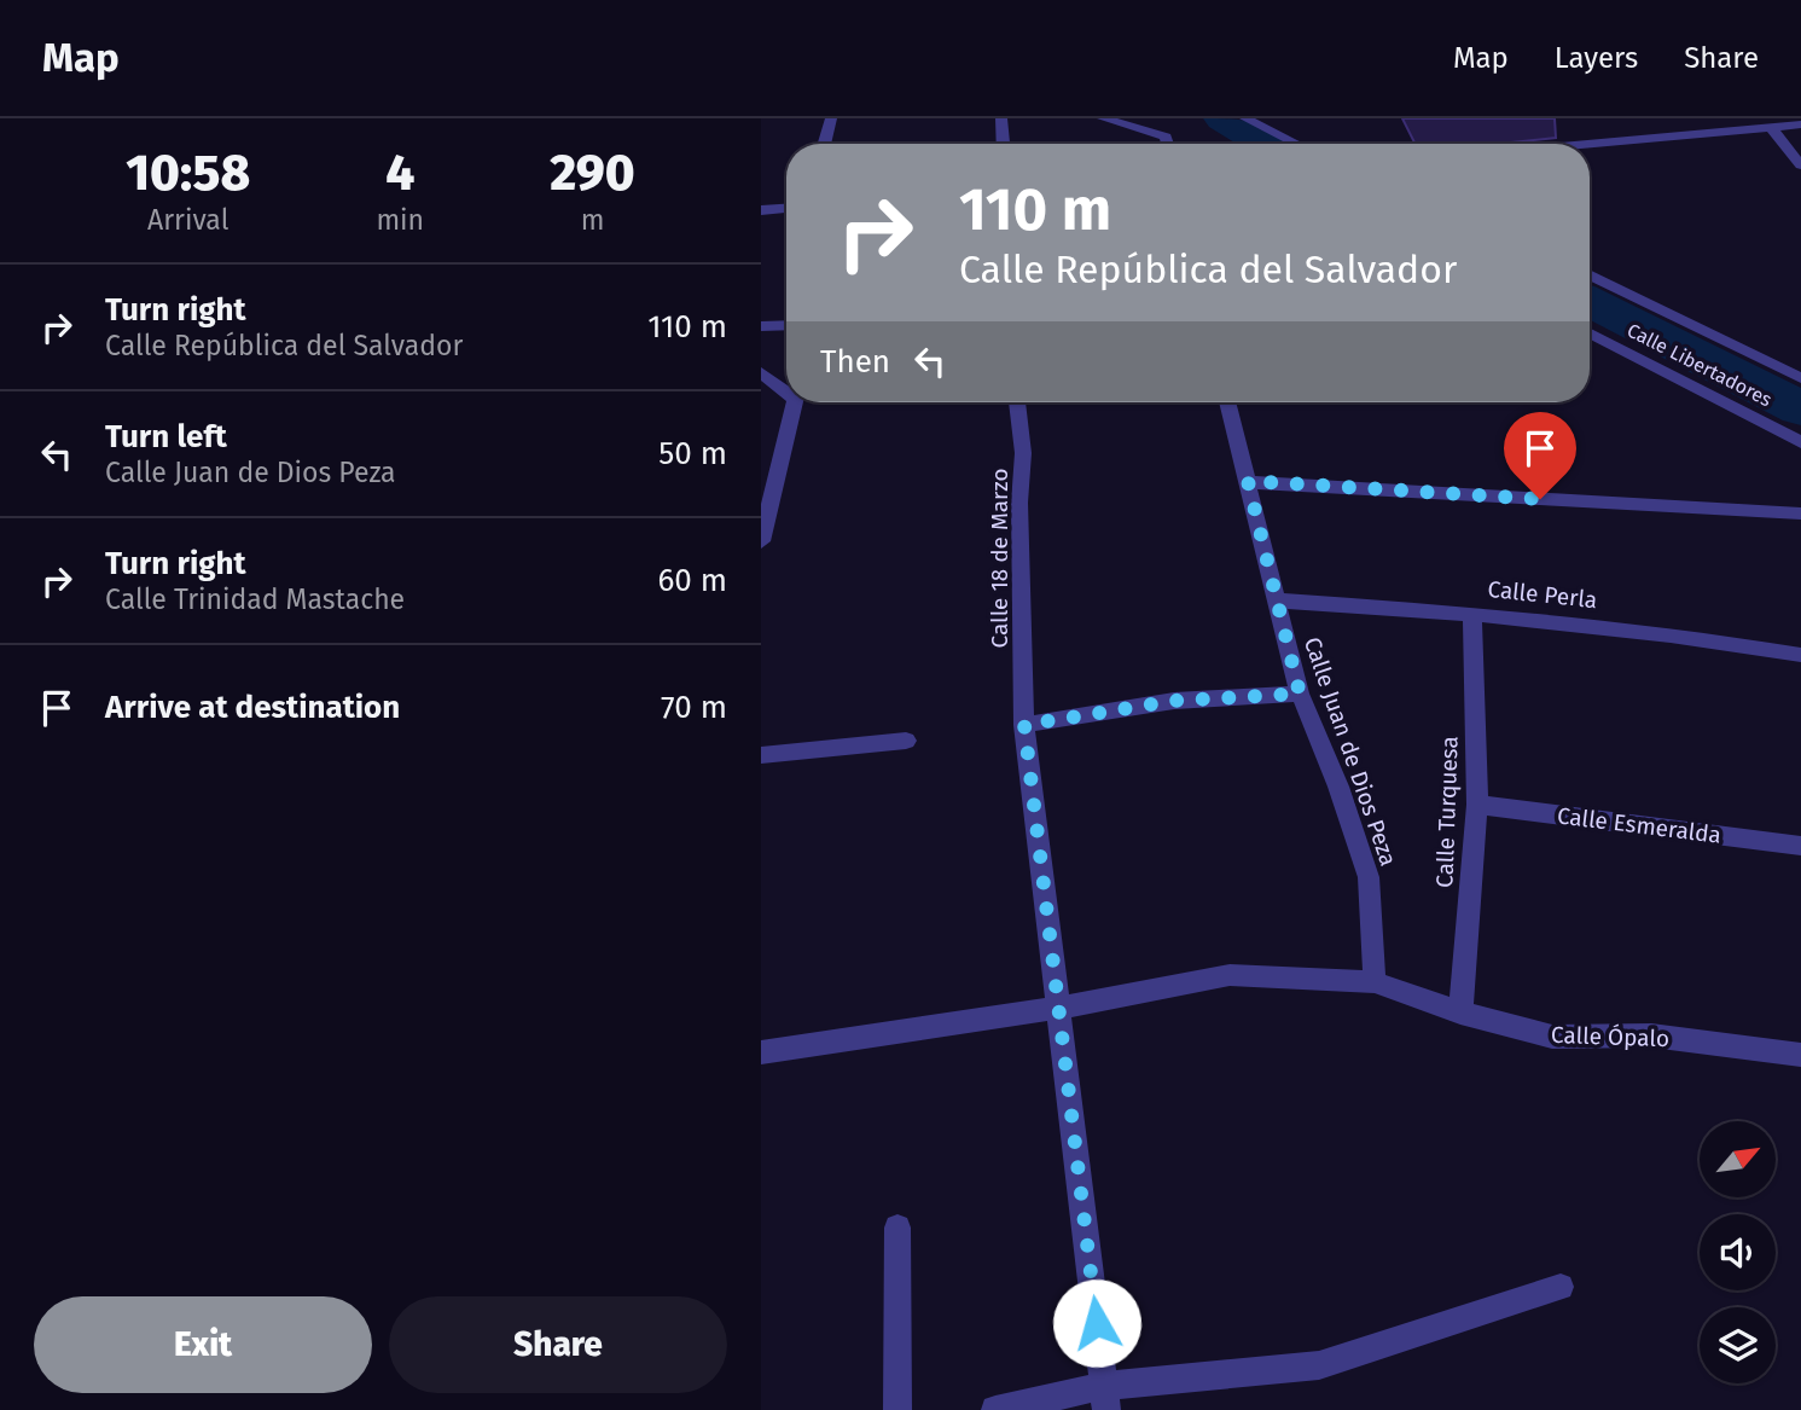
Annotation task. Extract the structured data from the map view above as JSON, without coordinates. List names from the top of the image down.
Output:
{
  "streets": {
    "street": [
      "Calle Libertadores",
      "Calle 18 de Marzo",
      "Calle Perla",
      "Calle Juan de Dios Peza",
      "Calle Turquesa",
      "Calle Esmeralda",
      "Calle Ópalo"
    ]
  },
  "crossings": [
    ["Calle 18 de Marzo", "Calle Ópalo"],
    ["Calle Perla", "Calle Juan de Dios Peza"],
    ["Calle Perla", "Calle Turquesa"],
    ["Calle Juan de Dios Peza", "Calle Ópalo"],
    ["Calle Turquesa", "Calle Esmeralda"],
    ["Calle Turquesa", "Calle Ópalo"]
  ],
  "north": "top right",
  "page": {
    "header": "Map",
    "nav": ["Map", "Layers", "Share"],
    "eta": [
      "10:58",
      "Arrival",
      "4",
      "min",
      "290",
      "m"
    ],
    "turn": ["110 m", "Calle República del Salvador"],
    "list": [
      {
        "name": "Turn right",
        "note": "Calle República del Salvador",
        "value": "110 m"
      },
      {
        "name": "Turn left",
        "note": "Calle Juan de Dios Peza",
        "value": "50 m"
      },
      {
        "name": "Turn right",
        "note": "Calle Trinidad Mastache",
        "value": "60 m"
      },
      {
        "name": "Arrive at destination",
        "value": "70 m"
      }
    ],
    "then": "Then",
    "buttons": ["Exit", "Share"]
  }
}
